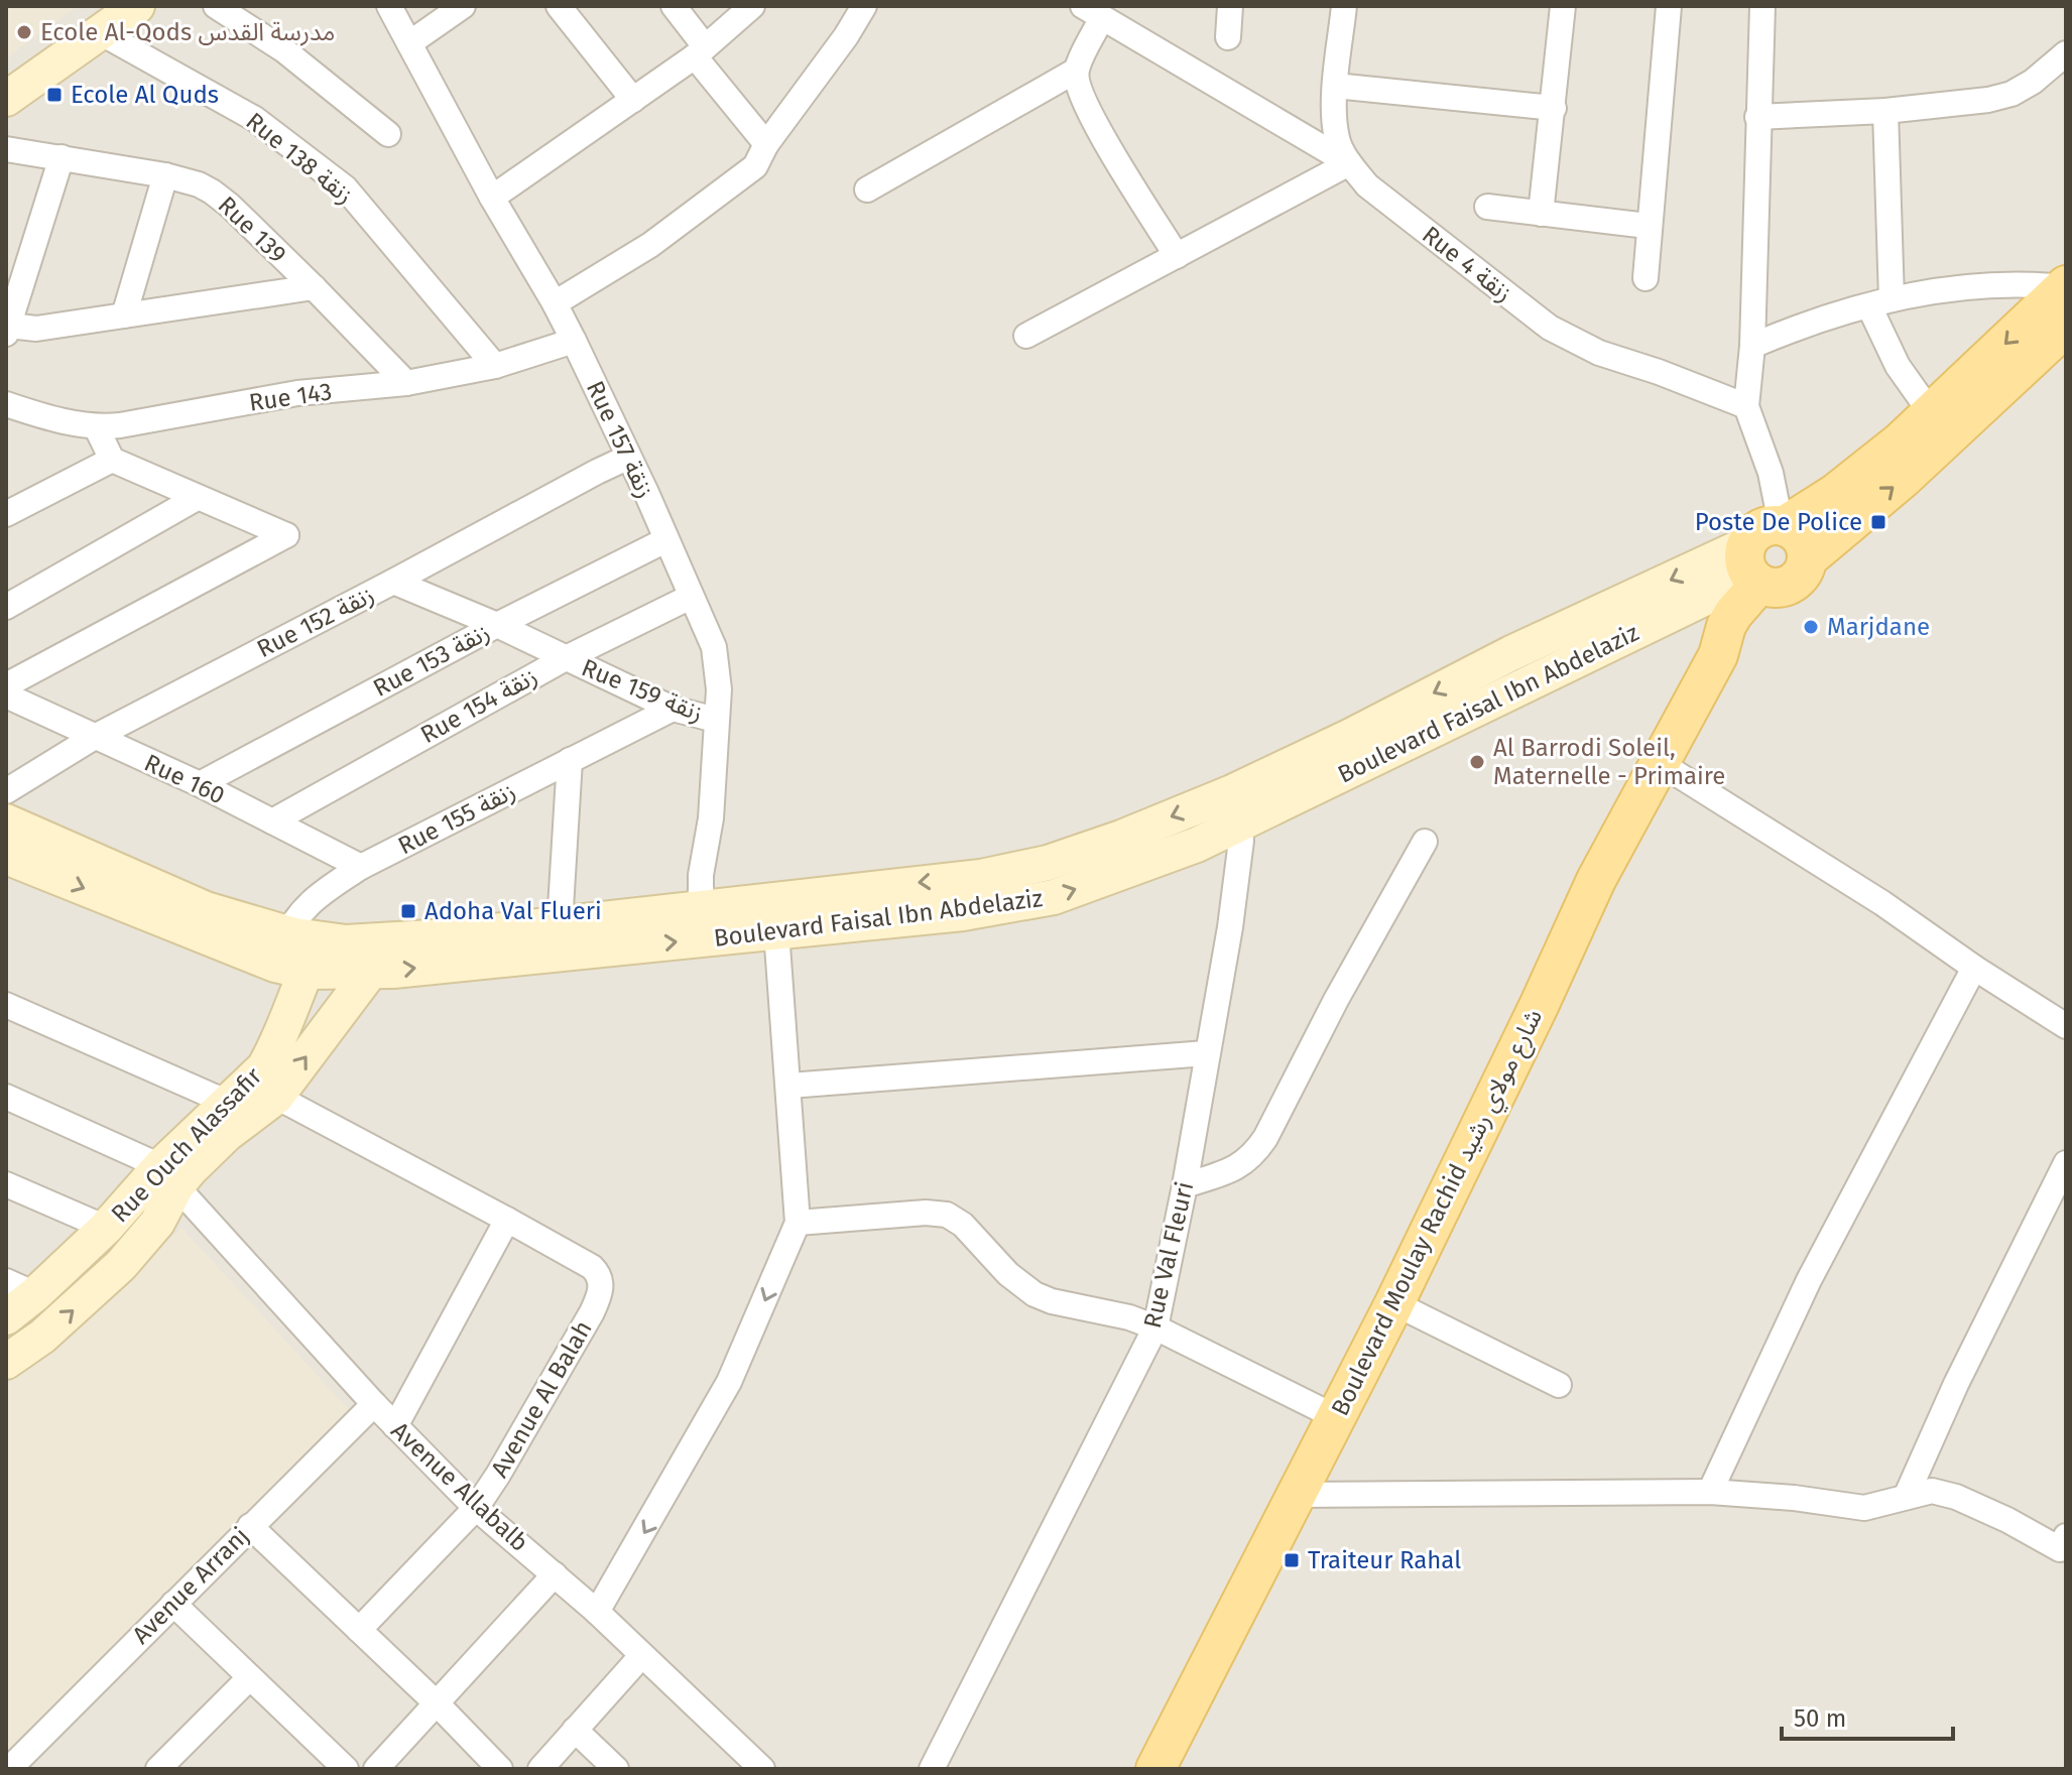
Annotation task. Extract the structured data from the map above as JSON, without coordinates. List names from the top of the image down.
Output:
{
  "streets": {
    "main road": ["Boulevard Faisal Ibn Abdelaziz", "Rue Ouch Alassafir", "Boulevard Moulay Rachid شارع مولاي رشيد"],
    "street": [
      "Rue 138 زنقة",
      "Rue 139",
      "Rue 4 زنقة",
      "Rue 143",
      "Rue 157 زنقة",
      "Rue 152 زنقة",
      "Rue 153 زنقة",
      "Rue 159 زنقة",
      "Rue 154 زنقة",
      "Rue 160",
      "Rue 155 زنقة",
      "Rue Val Fleuri",
      "Avenue Al Balah",
      "Avenue Allabalb",
      "Avenue Arranj"
    ]
  },
  "crossings": [
    ["Rue 138 زنقة", "Rue 143"],
    ["Rue 139", "Rue 143"],
    ["Rue 143", "Rue 157 زنقة"],
    ["Rue 157 زنقة", "Rue 152 زنقة"],
    ["Rue 157 زنقة", "Rue 153 زنقة"],
    ["Rue 157 زنقة", "Rue 159 زنقة"],
    ["Rue 157 زنقة", "Boulevard Faisal Ibn Abdelaziz"],
    ["Rue 157 زنقة", "Rue 154 زنقة"],
    ["Rue 152 زنقة", "Rue 159 زنقة"],
    ["Rue 152 زنقة", "Rue 160"],
    ["Rue 153 زنقة", "Rue 159 زنقة"],
    ["Rue 153 زنقة", "Rue 160"],
    ["Rue 159 زنقة", "Rue 154 زنقة"],
    ["Rue 159 زنقة", "Rue 155 زنقة"],
    ["Boulevard Faisal Ibn Abdelaziz", "Rue 155 زنقة"],
    ["Boulevard Faisal Ibn Abdelaziz", "Rue Ouch Alassafir"],
    ["Boulevard Faisal Ibn Abdelaziz", "Boulevard Moulay Rachid شارع مولاي رشيد"],
    ["Boulevard Faisal Ibn Abdelaziz", "Rue Val Fleuri"],
    ["Rue 154 زنقة", "Rue 160"],
    ["Rue 160", "Rue 155 زنقة"],
    ["Rue 155 زنقة", "Rue Ouch Alassafir"],
    ["Rue Ouch Alassafir", "Avenue Allabalb"],
    ["Avenue Al Balah", "Avenue Allabalb"],
    ["Avenue Allabalb", "Avenue Arranj"]
  ],
  "places": {
    "other": ["Ecole Al-Qods مدرسة القدس", "Marjdane", "Al Barrodi Soleil, Maternelle - Primaire"],
    "transit": [
      "Ecole Al Quds",
      "Poste De Police",
      "Adoha Val Flueri",
      "Traiteur Rahal"
    ]
  },
  "scale_bar": "50 m"
}
